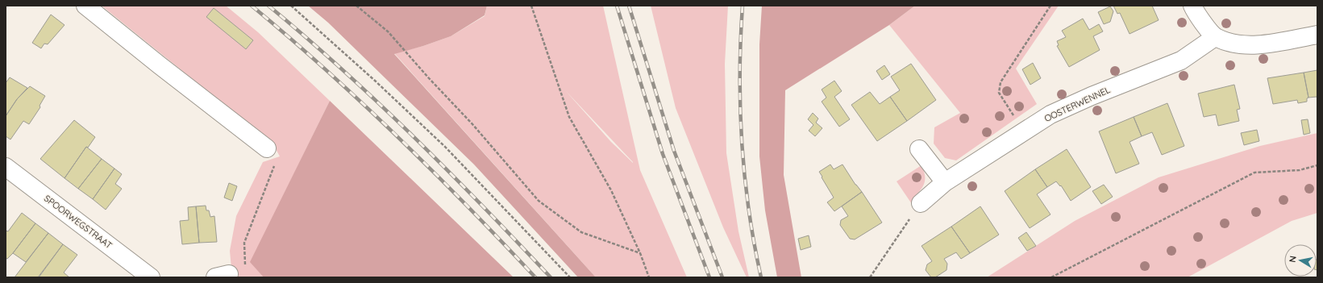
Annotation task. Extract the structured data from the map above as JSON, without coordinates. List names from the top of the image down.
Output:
{
  "streets": {
    "street": ["OOSTERWENNEL", "SPOORWEGSTRAAT"]
  },
  "north": "left"
}
